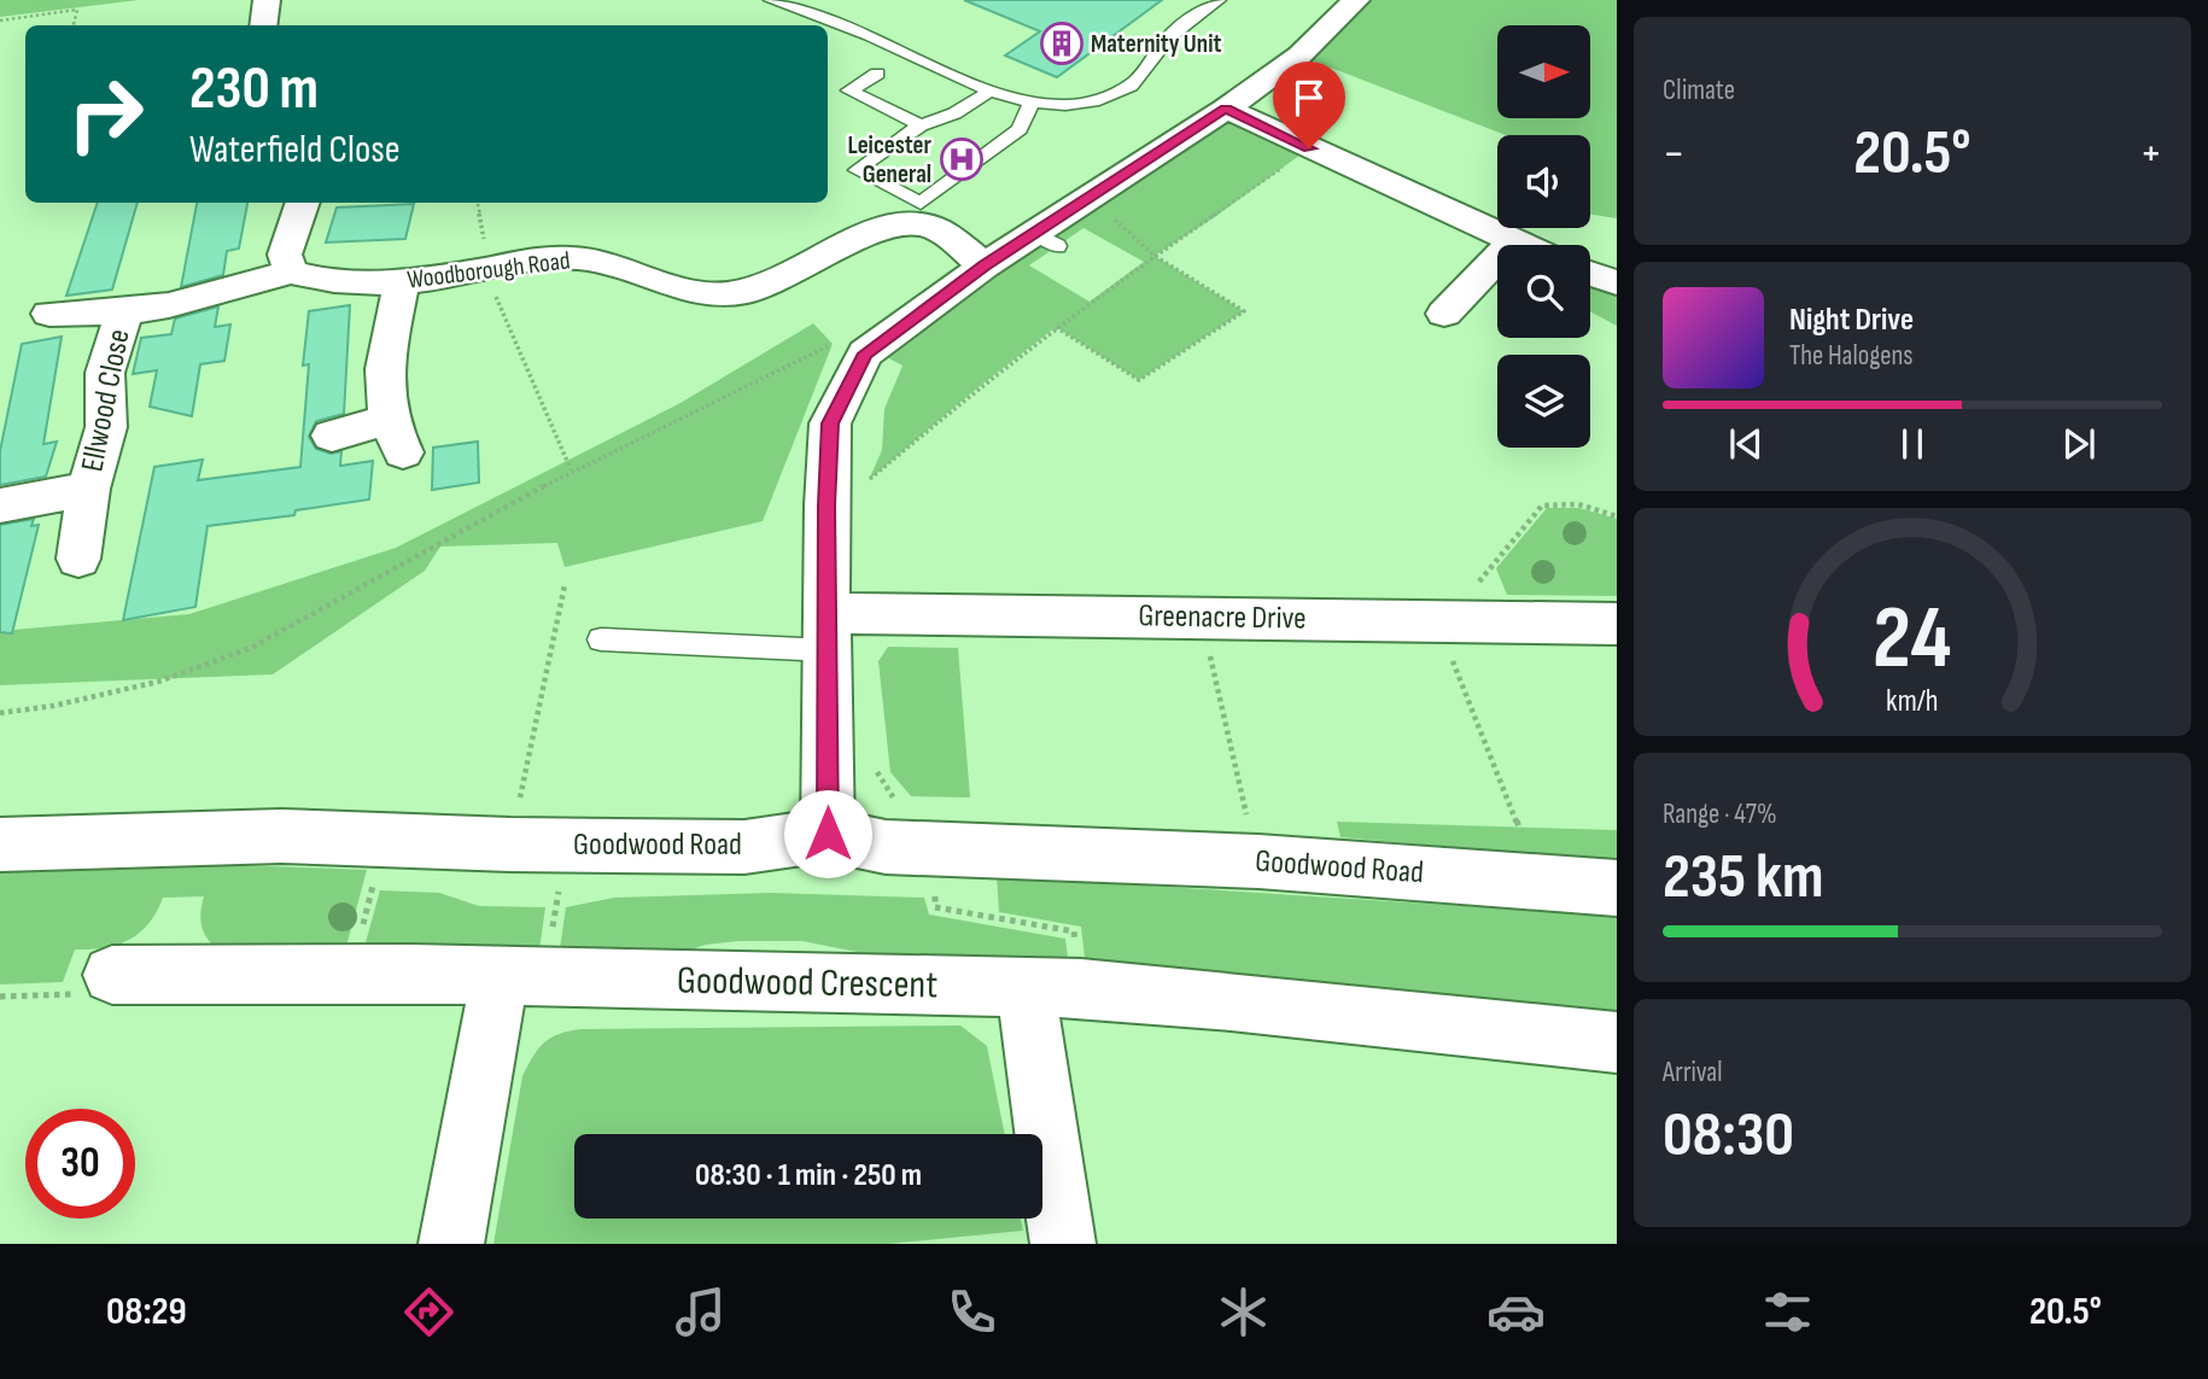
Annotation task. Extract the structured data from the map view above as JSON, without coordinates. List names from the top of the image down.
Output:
{
  "streets": {
    "street": [
      "Woodborough Road",
      "Ellwood Close",
      "Greenacre Drive",
      "Goodwood Road",
      "Goodwood Crescent"
    ]
  },
  "crossings": [
    ["Woodborough Road", "Ellwood Close"]
  ],
  "places": {
    "building": ["Maternity Unit"],
    "hospital": ["Leicester General"]
  },
  "north": "right",
  "page": {
    "tile": [
      "Climate",
      ["Range · 47%", "235 km"],
      ["Arrival", "08:30"]
    ],
    "turn": ["230 m", "Waterfield Close"],
    "heat": ["−", "20.5°", "+"],
    "song": ["Night Drive", "The Halogens"],
    "limit": "30",
    "trip": "08:30 · 1 min · 250 m",
    "tabs": ["08:29", "20.5°"],
    "gauge": ["24", "km/h"]
  }
}
